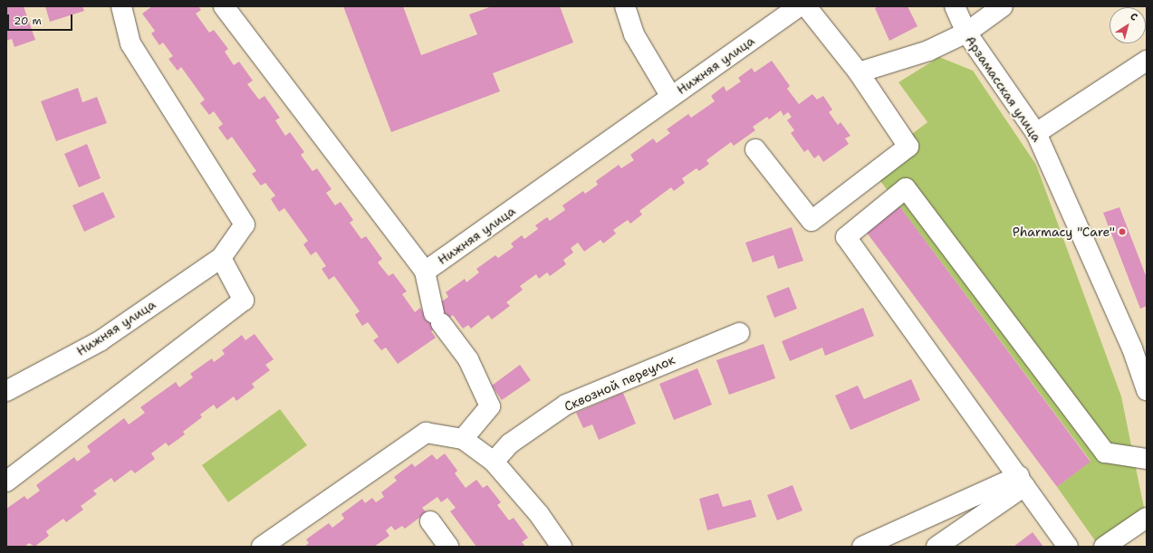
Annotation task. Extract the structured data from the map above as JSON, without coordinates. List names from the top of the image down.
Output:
{
  "streets": {
    "street": ["Нижняя улица", "Арзамасская улица", "Сквозной переулок"]
  },
  "places": ["Pharmacy \"Care\""],
  "scale_bar": "20 m",
  "north": "top right"
}
